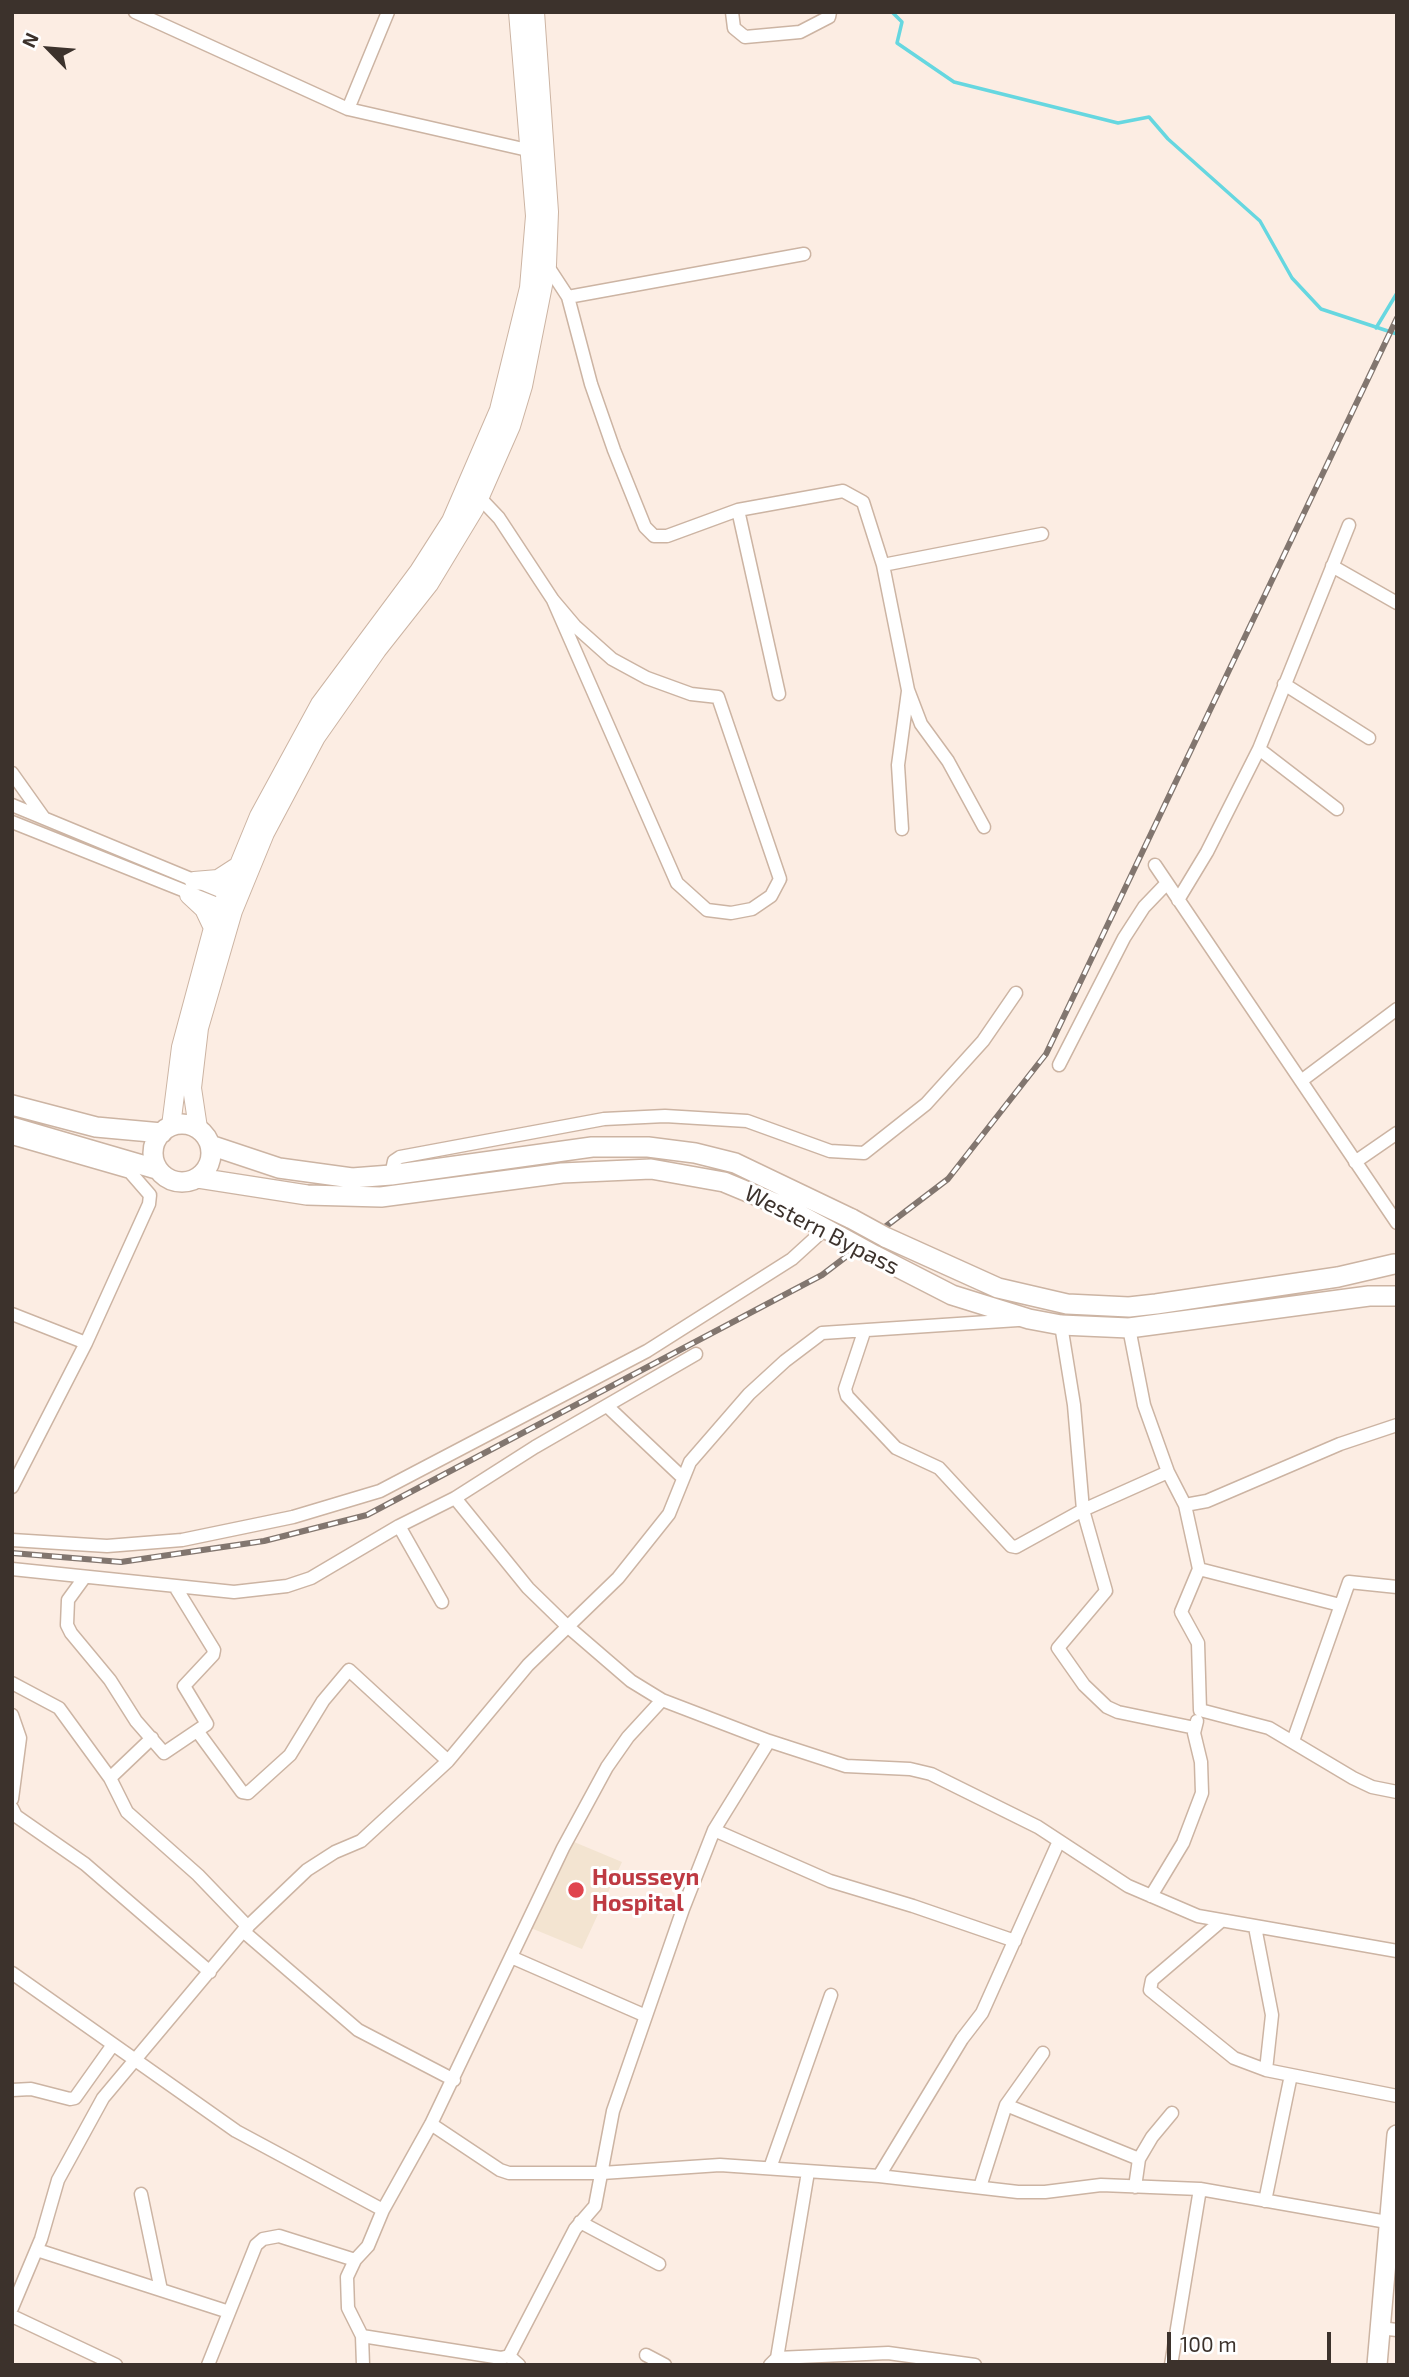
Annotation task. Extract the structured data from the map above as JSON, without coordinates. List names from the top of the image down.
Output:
{
  "streets": {
    "main road": ["Western Bypass"]
  },
  "places": ["Housseyn Hospital"],
  "scale_bar": "100 m",
  "north": "top left"
}
